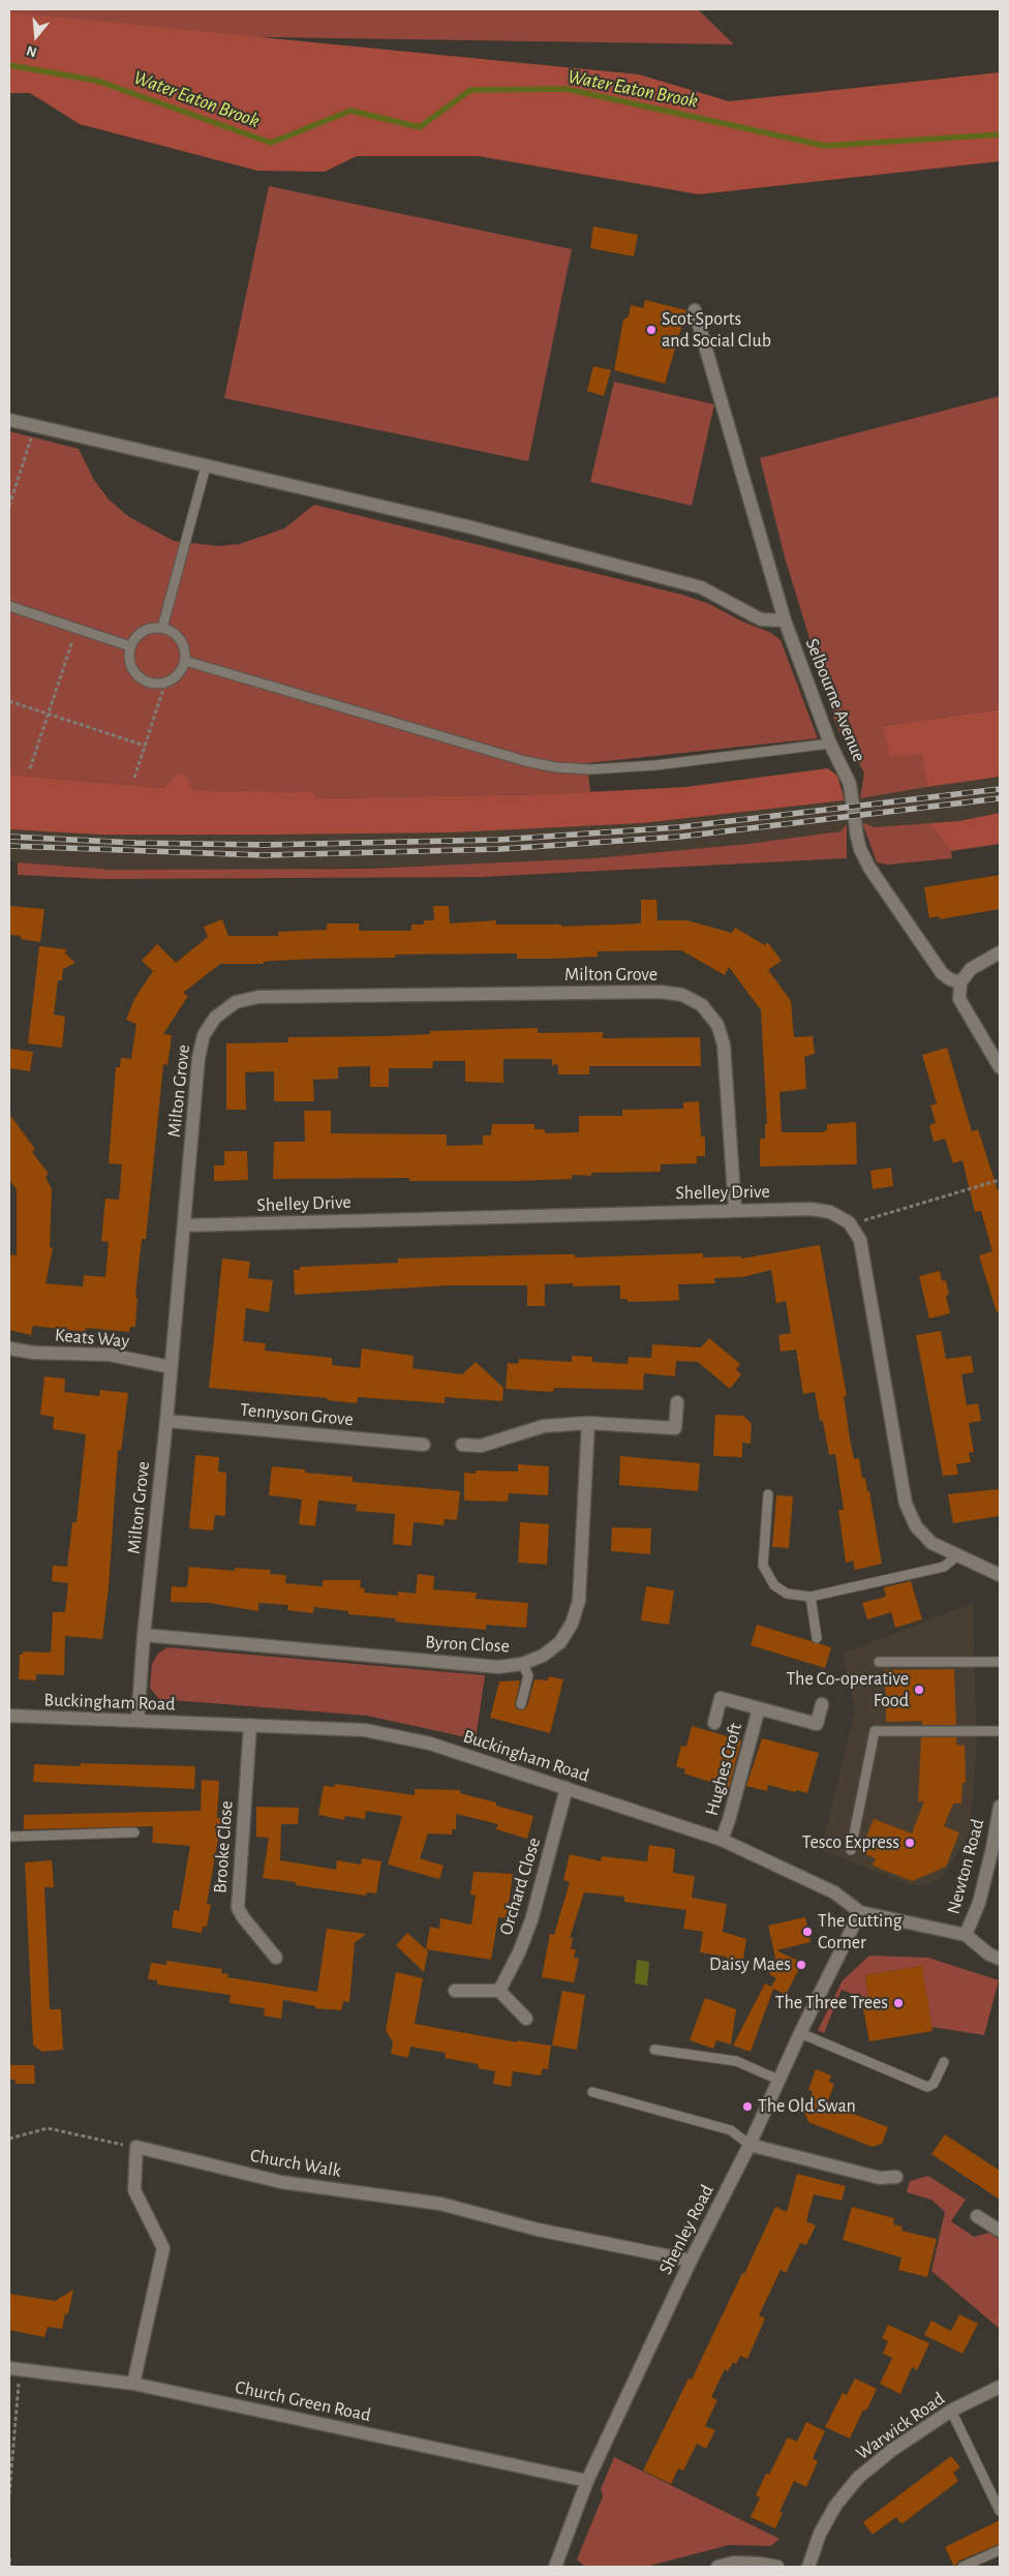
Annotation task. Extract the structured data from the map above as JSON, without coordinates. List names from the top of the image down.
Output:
{
  "streets": {
    "street": [
      "Selbourne Avenue",
      "Milton Grove",
      "Shelley Drive",
      "Keats Way",
      "Tennyson Grove",
      "Byron Close",
      "Buckingham Road",
      "Hughes Croft",
      "Brooke Close",
      "Newton Road",
      "Orchard Close",
      "Church Walk",
      "Shenley Road",
      "Church Green Road",
      "Warwick Road"
    ]
  },
  "crossings": [
    ["Milton Grove", "Shelley Drive"],
    ["Milton Grove", "Keats Way"],
    ["Milton Grove", "Tennyson Grove"],
    ["Milton Grove", "Byron Close"],
    ["Milton Grove", "Buckingham Road"],
    ["Buckingham Road", "Hughes Croft"],
    ["Buckingham Road", "Brooke Close"],
    ["Buckingham Road", "Newton Road"],
    ["Buckingham Road", "Orchard Close"],
    ["Buckingham Road", "Shenley Road"],
    ["Church Walk", "Shenley Road"],
    ["Shenley Road", "Church Green Road"]
  ],
  "water": ["Water Eaton Brook"],
  "places": [
    "Scot Sports and Social Club",
    "The Co-operative Food",
    "Tesco Express",
    "The Cutting Corner",
    "Daisy Maes",
    "The Three Trees",
    "The Old Swan"
  ],
  "north": "bottom"
}
